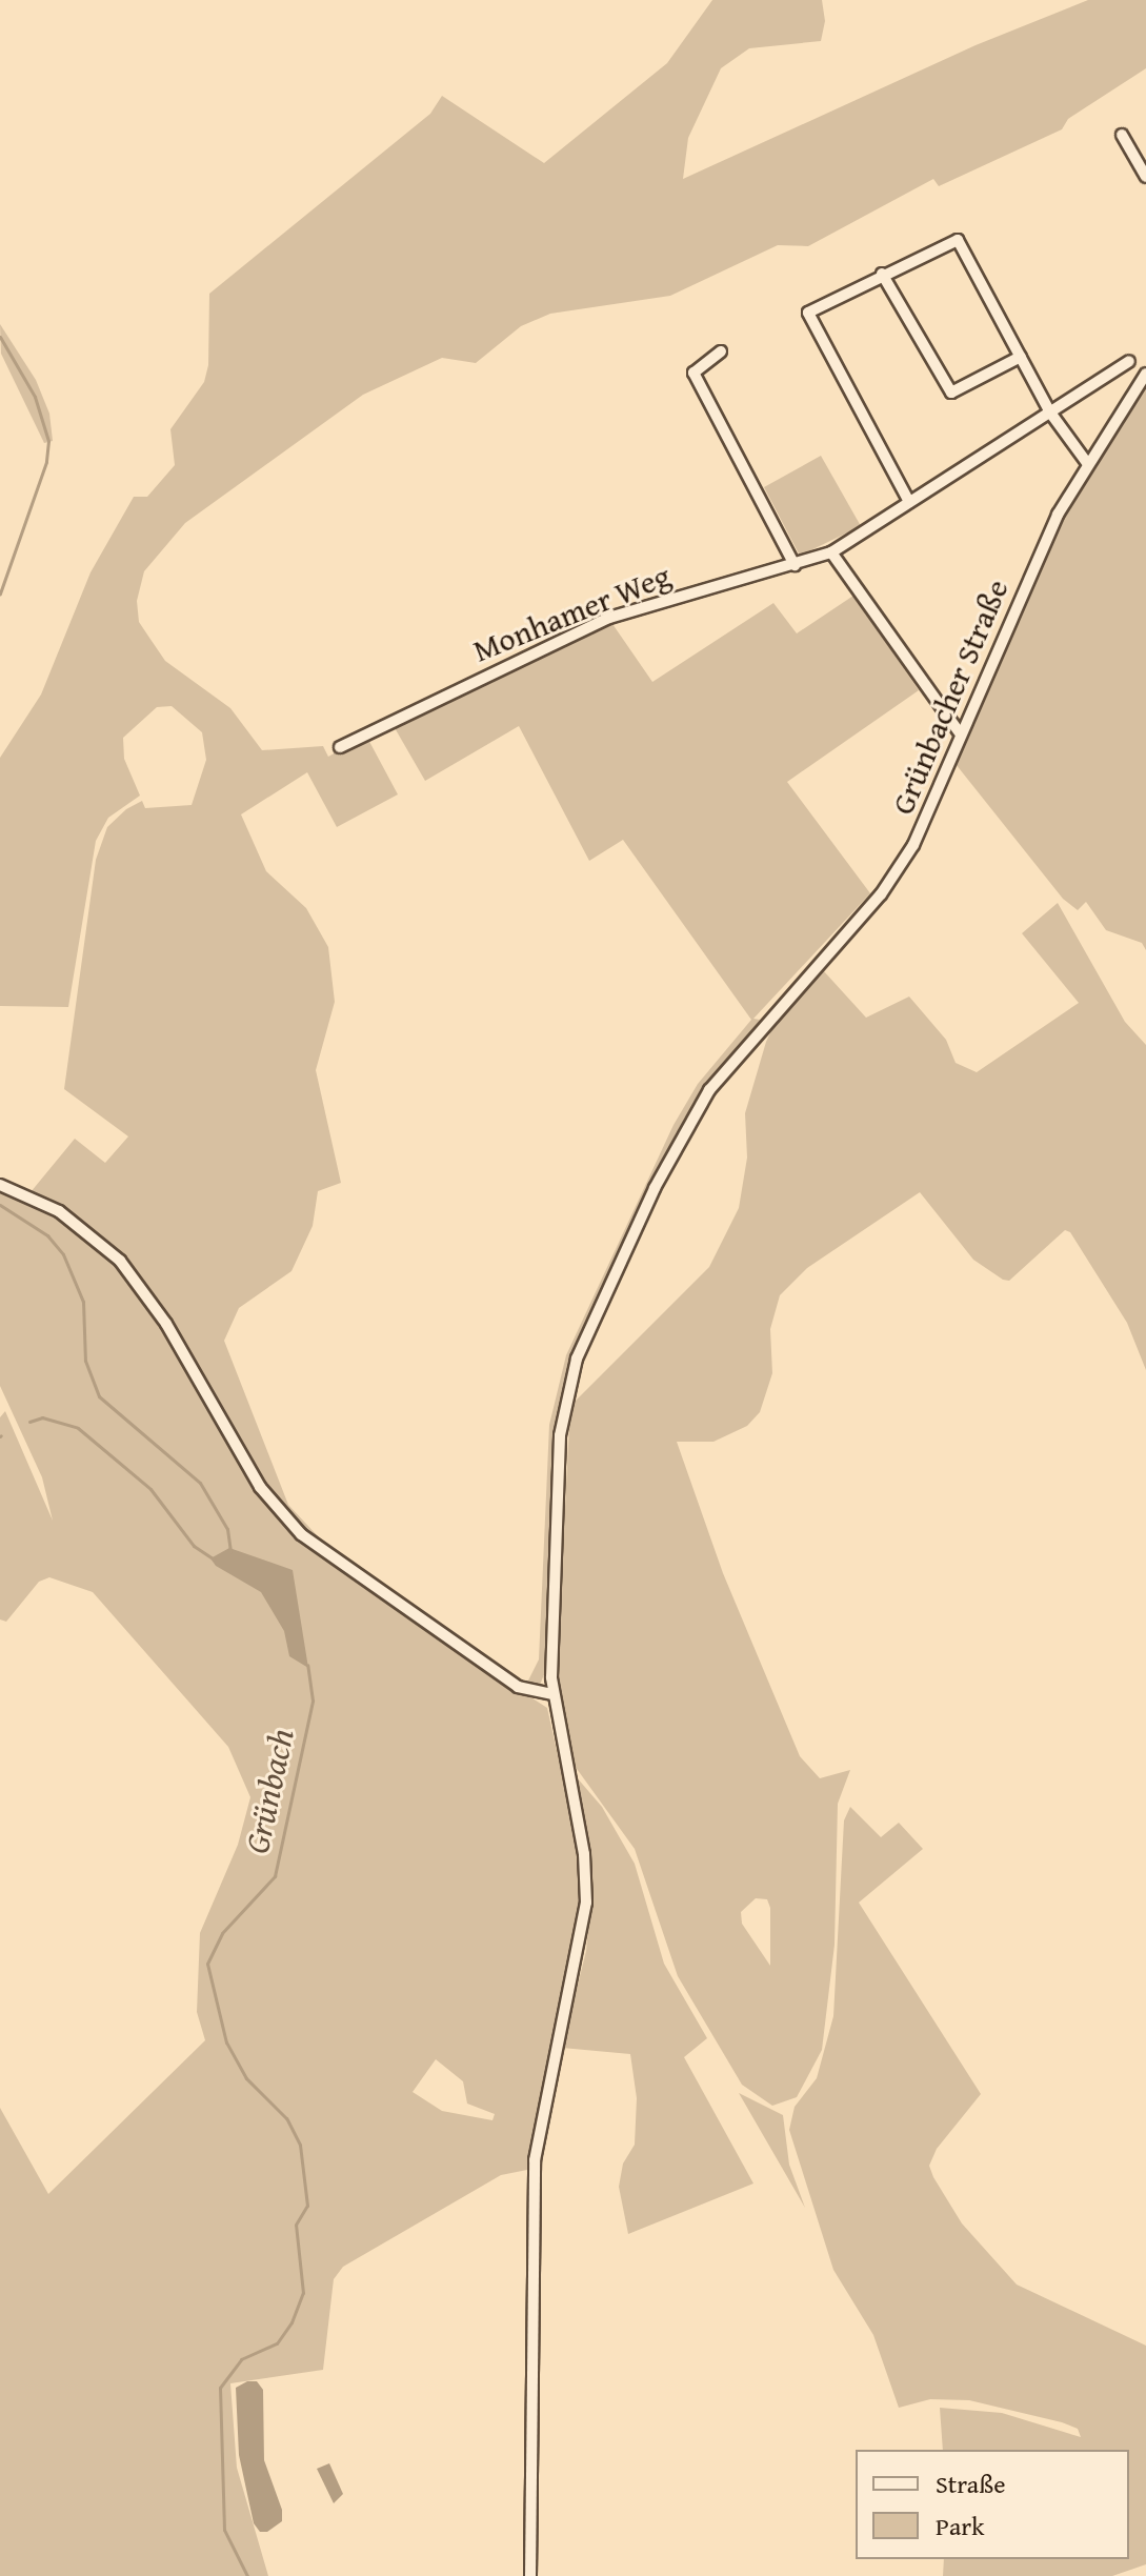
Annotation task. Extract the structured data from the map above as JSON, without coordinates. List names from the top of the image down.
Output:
{
  "streets": {
    "street": ["Monhamer Weg", "Grünbacher Straße"]
  },
  "water": ["Grünbach"],
  "legend": ["Straße", "Park"]
}
